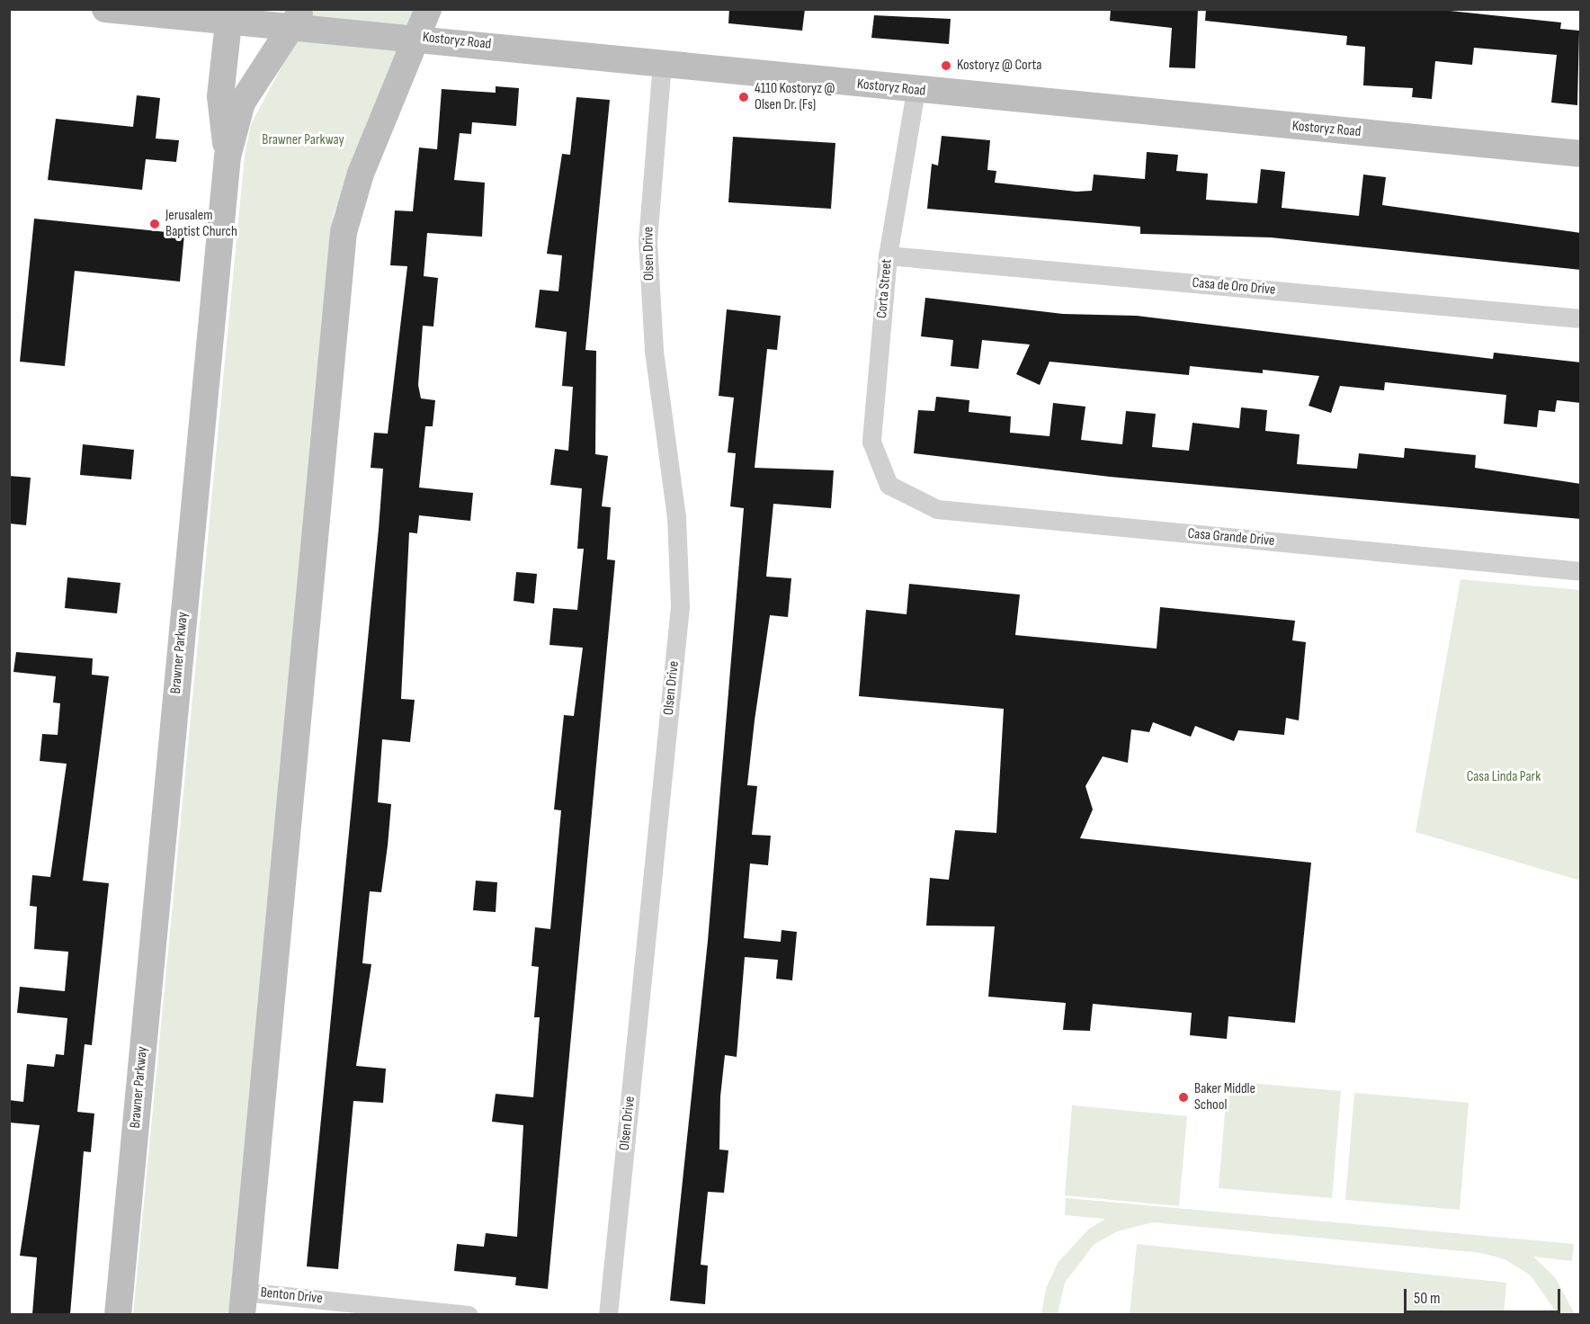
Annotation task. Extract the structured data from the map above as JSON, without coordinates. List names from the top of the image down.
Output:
{
  "streets": {
    "street": [
      "Kostoryz Road",
      "Olsen Drive",
      "Casa de Oro Drive",
      "Corta Street",
      "Casa Grande Drive",
      "Brawner Parkway",
      "Benton Drive"
    ]
  },
  "crossings": [
    ["Kostoryz Road", "Olsen Drive"],
    ["Kostoryz Road", "Corta Street"],
    ["Kostoryz Road", "Brawner Parkway"],
    ["Casa de Oro Drive", "Corta Street"],
    ["Corta Street", "Casa Grande Drive"]
  ],
  "parks": ["Brawner Parkway", "Casa Linda Park"],
  "places": [
    "Kostoryz @ Corta",
    "4110 Kostoryz @ Olsen Dr. (Fs)",
    "Jerusalem Baptist Church",
    "Baker Middle School"
  ],
  "scale_bar": "50 m"
}
